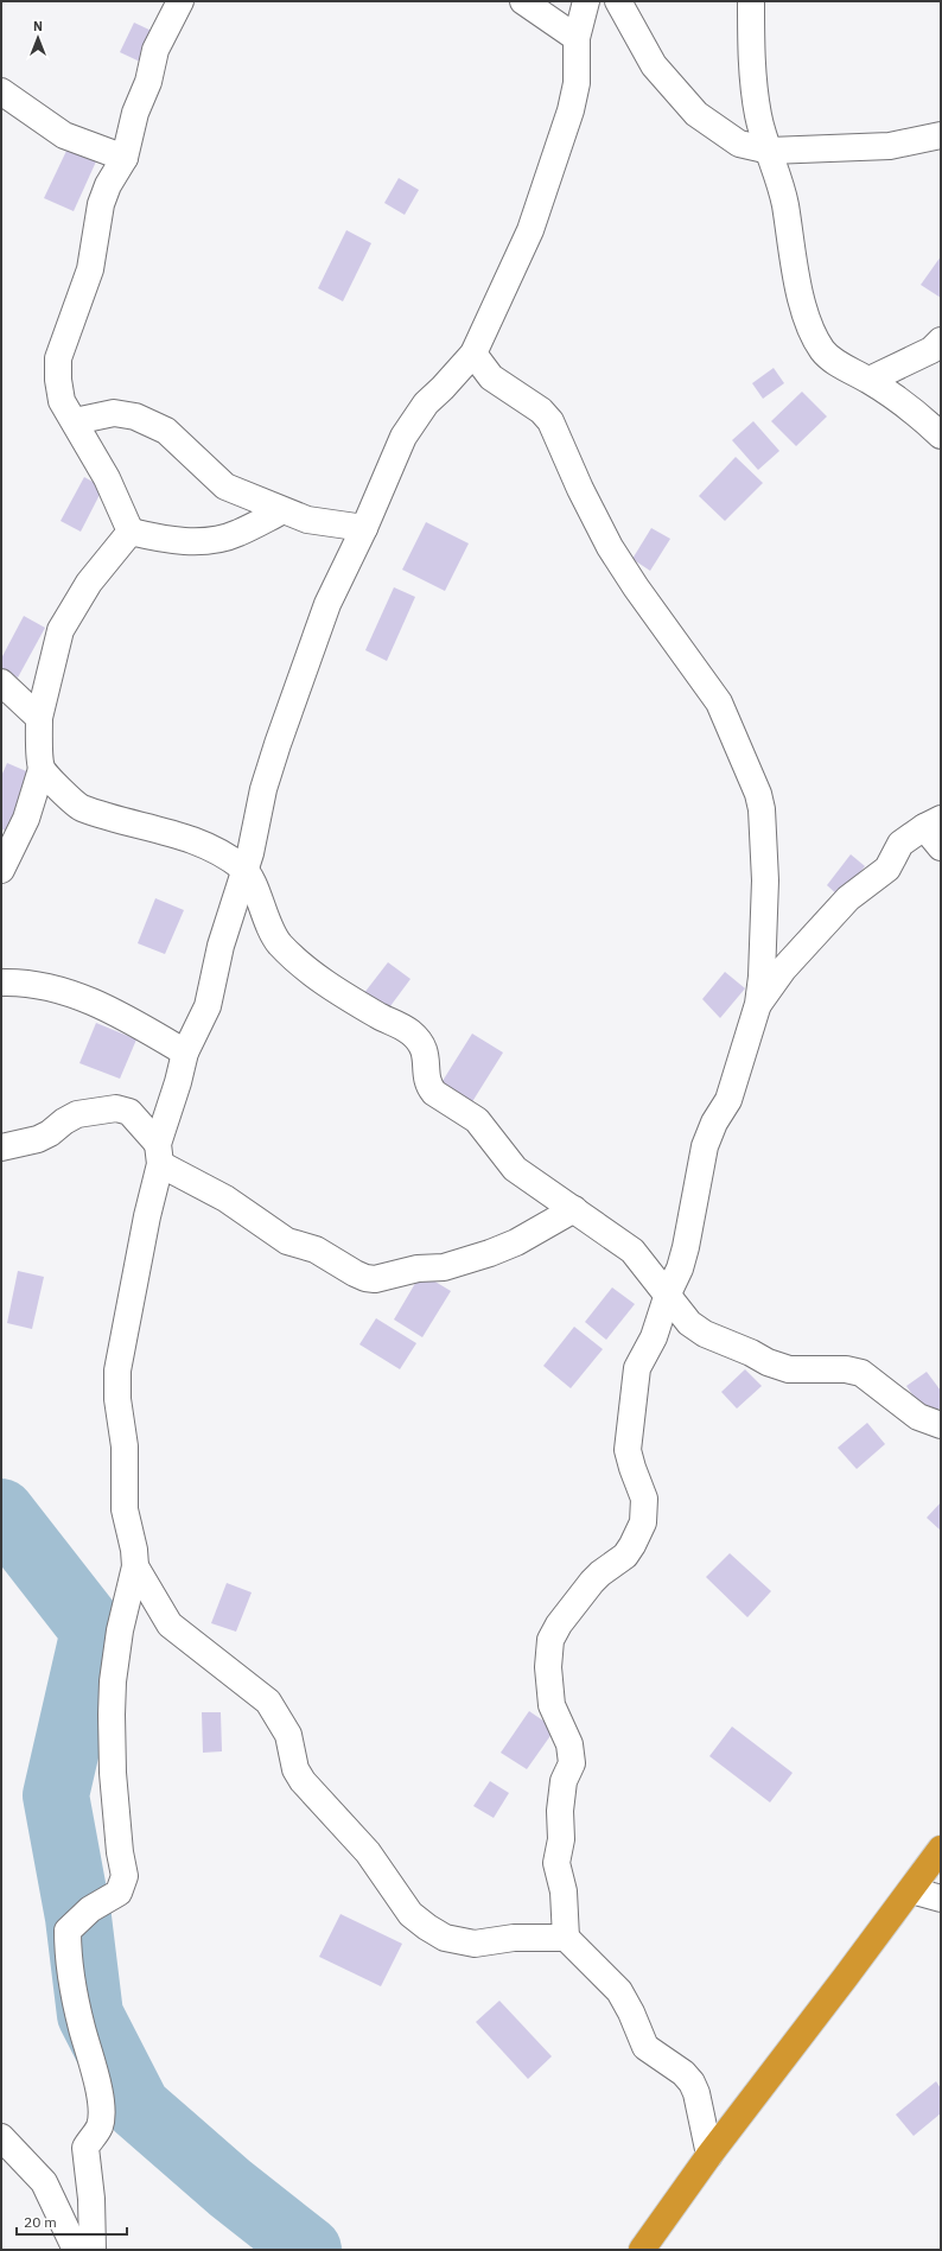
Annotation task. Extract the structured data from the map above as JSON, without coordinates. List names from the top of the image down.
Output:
{
  "scale_bar": "20 m",
  "north": "top"
}
